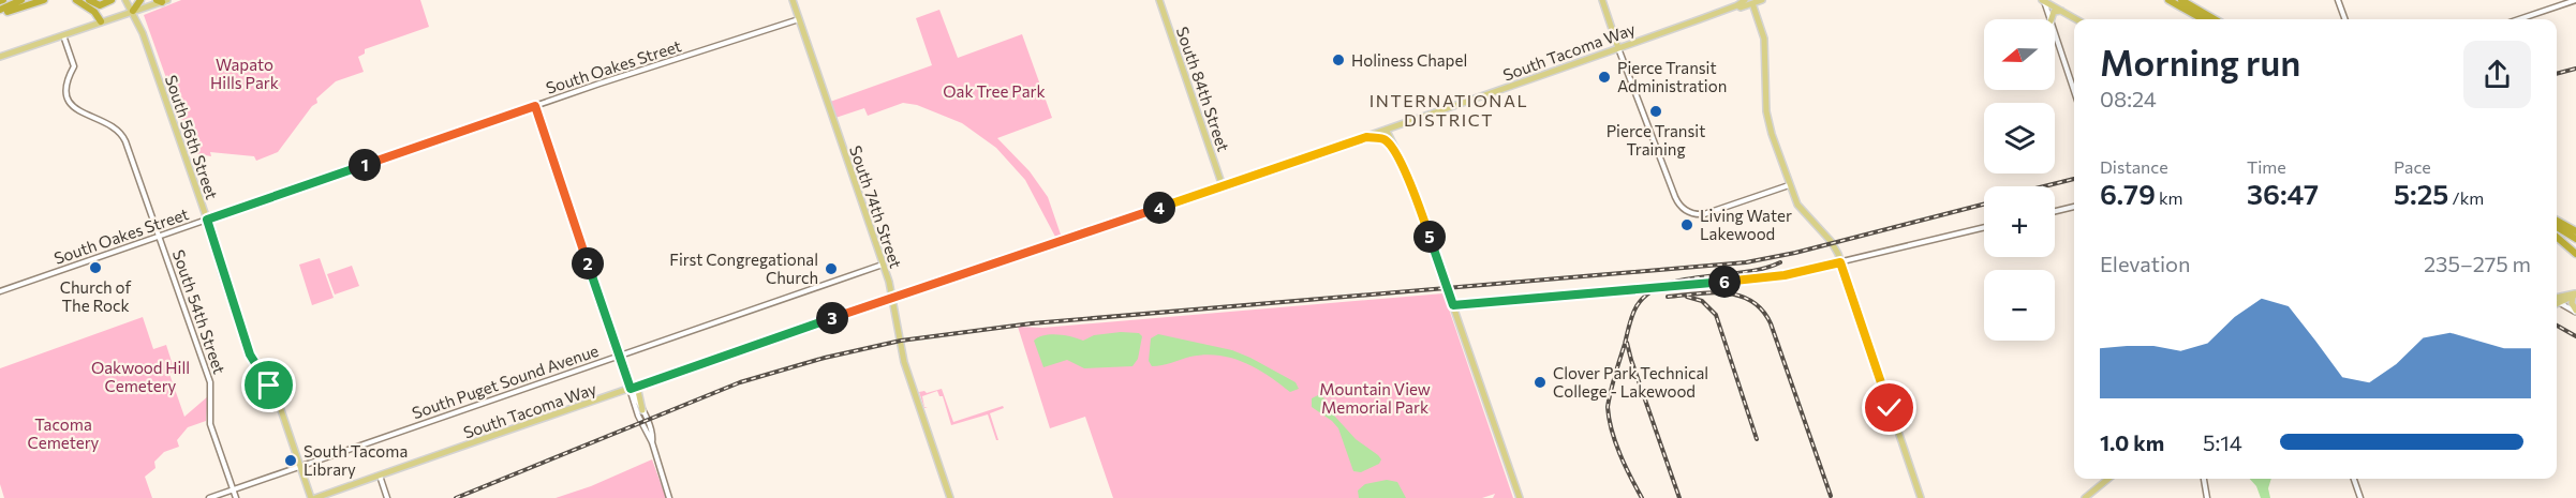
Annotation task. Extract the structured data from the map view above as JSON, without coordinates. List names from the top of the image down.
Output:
{
  "streets": {
    "main road": [
      "South Tacoma Way",
      "South 84th Street",
      "South 56th Street",
      "South 74th Street"
    ],
    "street": ["South Oakes Street", "South 54th Street", "South Puget Sound Avenue"]
  },
  "crossings": [
    ["South Tacoma Way", "South 84th Street"],
    ["South Tacoma Way", "South 56th Street"],
    ["South Tacoma Way", "South 74th Street"],
    ["South Oakes Street", "South 56th Street"],
    ["South Oakes Street", "South 74th Street"],
    ["South Oakes Street", "South 54th Street"],
    ["South 56th Street", "South Puget Sound Avenue"],
    ["South 74th Street", "South Puget Sound Avenue"],
    ["South 54th Street", "South Puget Sound Avenue"]
  ],
  "districts": ["INTERNATIONAL DISTRICT"],
  "parks": [
    "Wapato Hills Park",
    "Oak Tree Park",
    "Oakwood Hill Cemetery",
    "Mountain View Memorial Park",
    "Tacoma Cemetery"
  ],
  "places": [
    "Holiness Chapel",
    "Pierce Transit Administration",
    "Pierce Transit Training",
    "Living Water Lakewood",
    "Church of The Rock",
    "First Congregational Church",
    "Clover Park Technical College - Lakewood",
    "South Tacoma Library"
  ],
  "north": "left",
  "page": {
    "map_buttons": ["+", "−"],
    "heading": ["Morning run", "08:24"],
    "stats": [
      ["Distance", "6.79 km"],
      ["Time", "36:47"],
      ["Pace", "5:25 /km"]
    ],
    "pins": [
      "1",
      "4",
      "5",
      "2",
      "6",
      "3"
    ],
    "chart": ["Elevation", "235–275 m"],
    "list": [
      {
        "name": "1.0 km",
        "note": "5:14"
      }
    ]
  }
}
